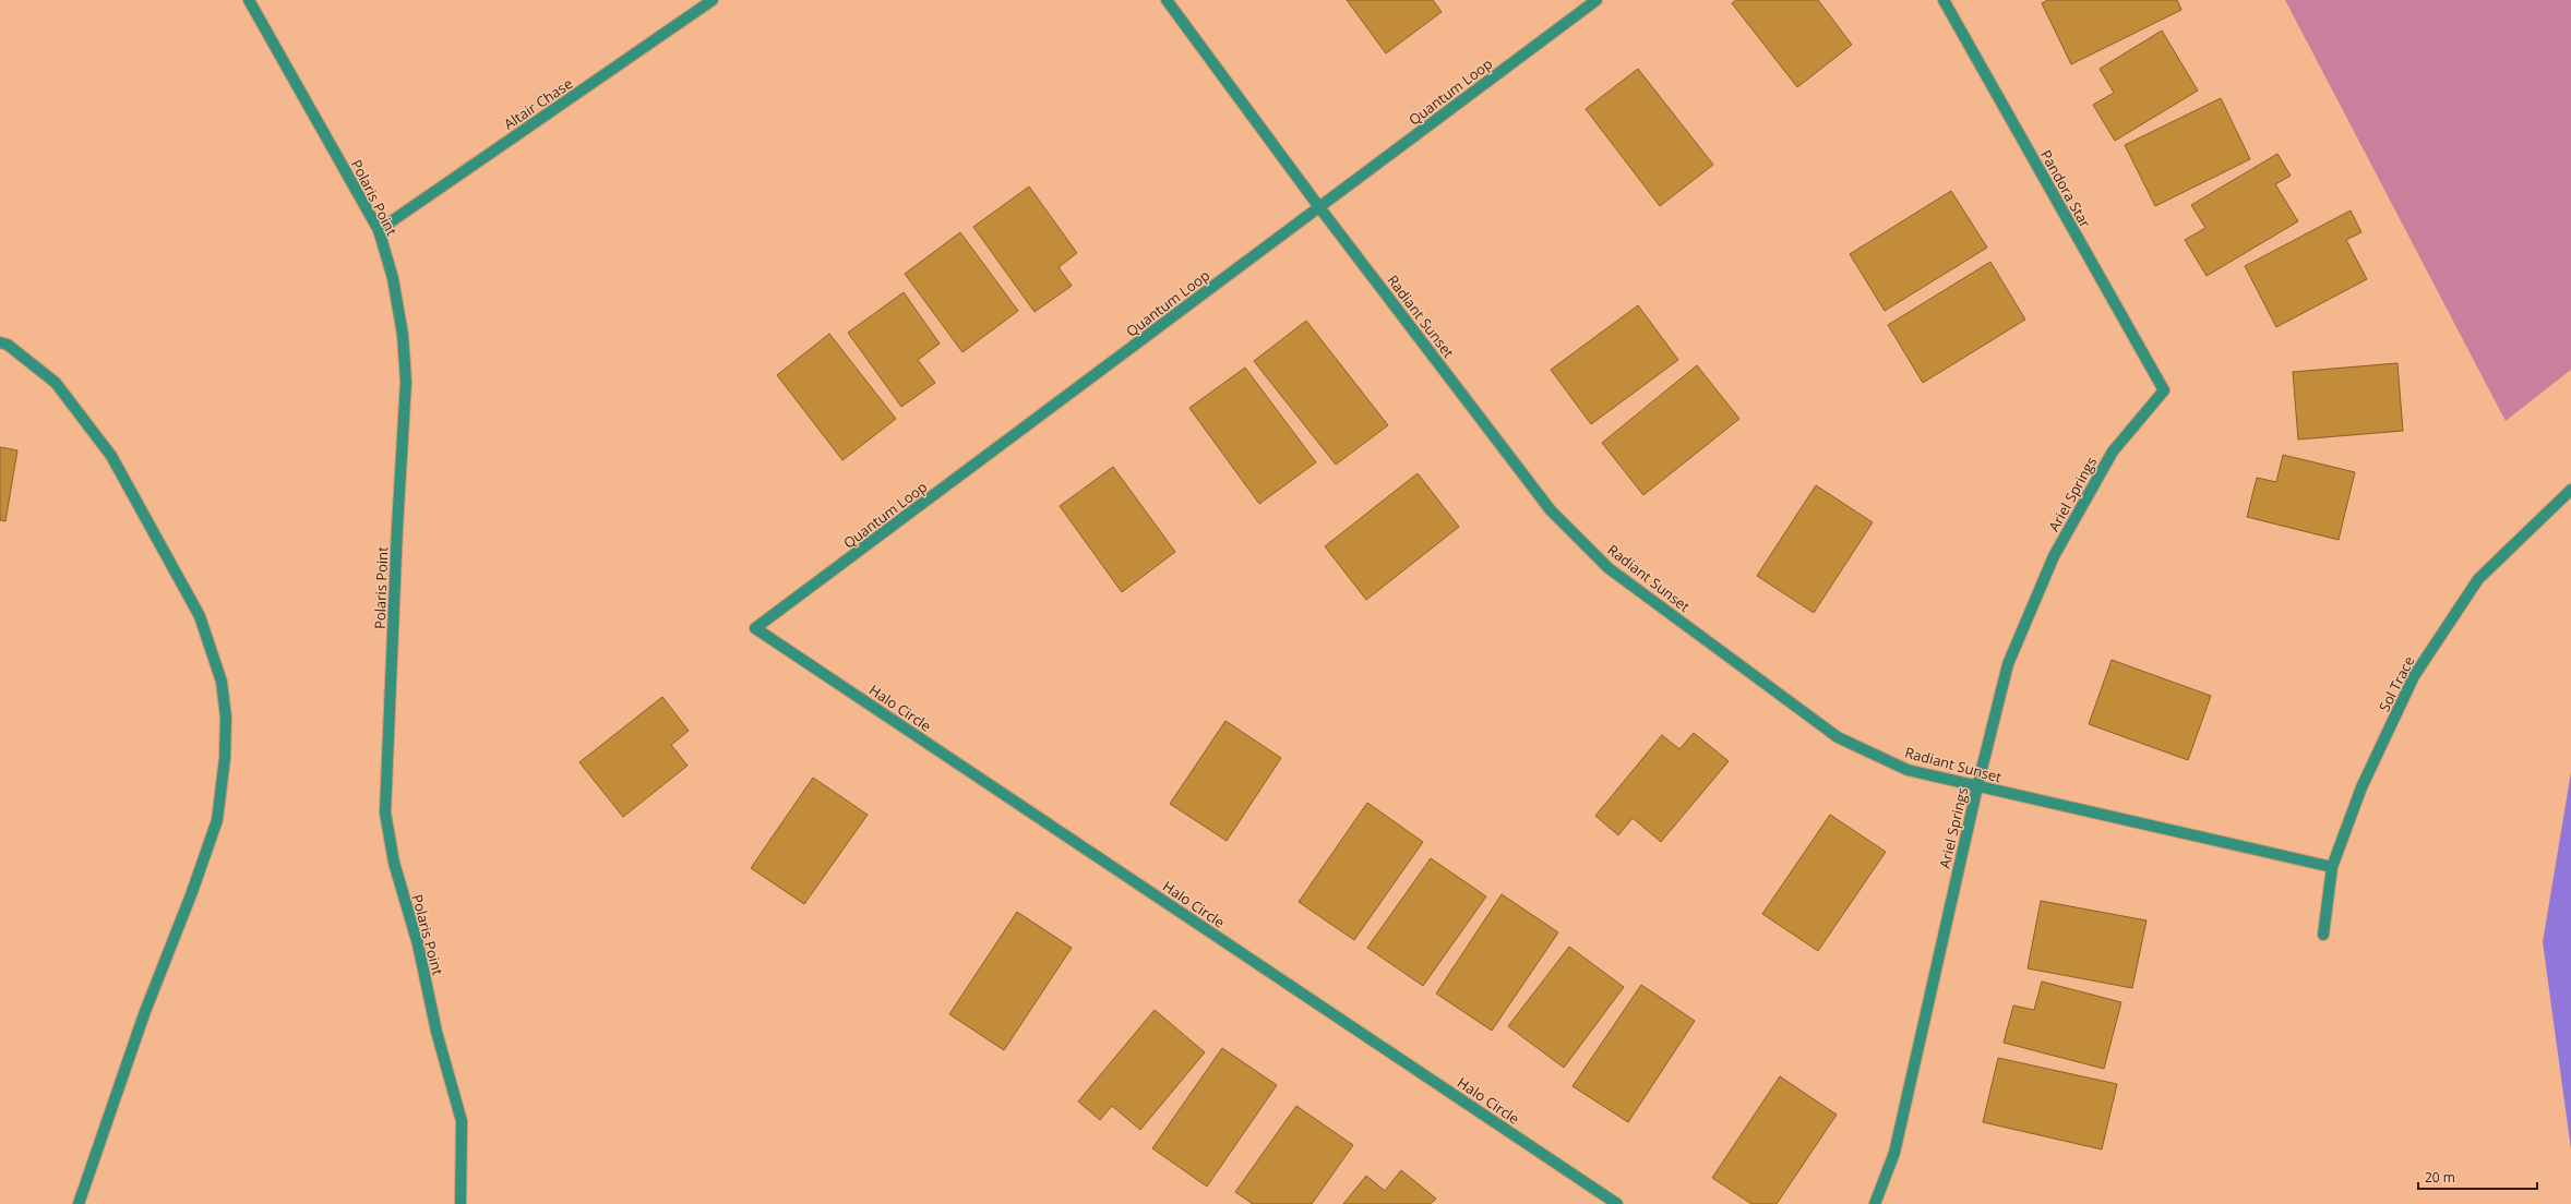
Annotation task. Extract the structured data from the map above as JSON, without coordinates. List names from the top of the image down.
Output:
{
  "streets": {
    "street": [
      "Quantum Loop",
      "Altair Chase",
      "Pandora Star",
      "Polaris Point",
      "Radiant Sunset",
      "Ariel Springs",
      "Sol Trace",
      "Halo Circle"
    ]
  },
  "crossings": [
    ["Quantum Loop", "Radiant Sunset"],
    ["Quantum Loop", "Halo Circle"],
    ["Altair Chase", "Polaris Point"],
    ["Pandora Star", "Ariel Springs"],
    ["Radiant Sunset", "Ariel Springs"],
    ["Radiant Sunset", "Sol Trace"]
  ],
  "scale_bar": "20 m"
}
